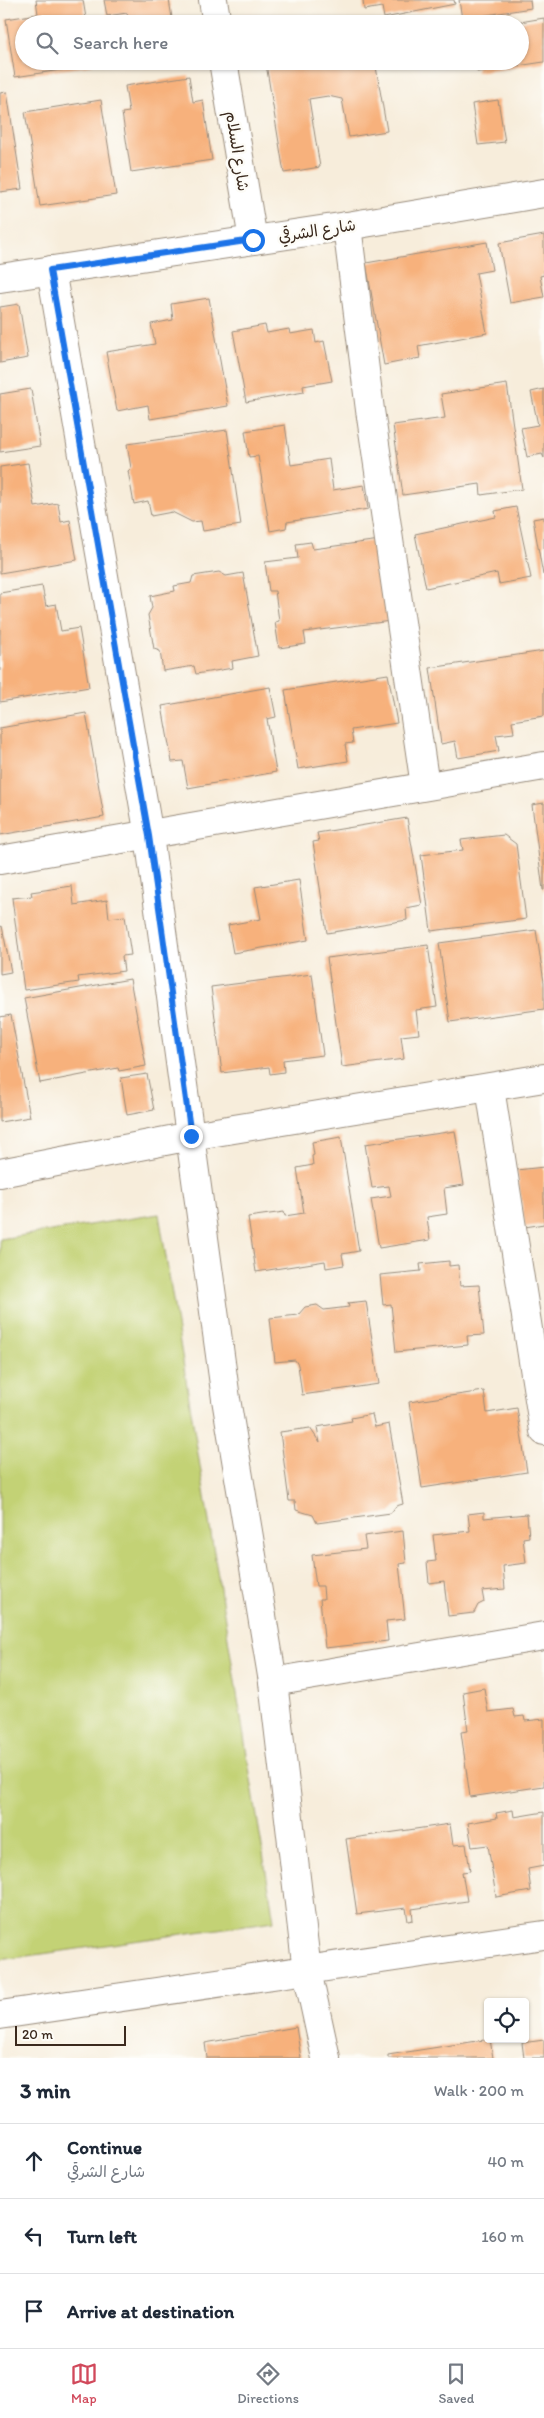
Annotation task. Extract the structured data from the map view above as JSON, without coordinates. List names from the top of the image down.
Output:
{
  "streets": {
    "street": ["شارع السلام", "شارع الشرقي"]
  },
  "crossings": [
    ["شارع السلام", "شارع الشرقي"]
  ],
  "scale_bar": "20 m",
  "page": {
    "search": "Search here",
    "scale": "20 m",
    "heading": ["3 min", "Walk · 200 m"],
    "list": [
      ["Continue", "شارع الشرقي", "40 m"],
      ["Turn left", "160 m"],
      "Arrive at destination"
    ],
    "nav": ["Map", "Directions", "Saved"]
  }
}
